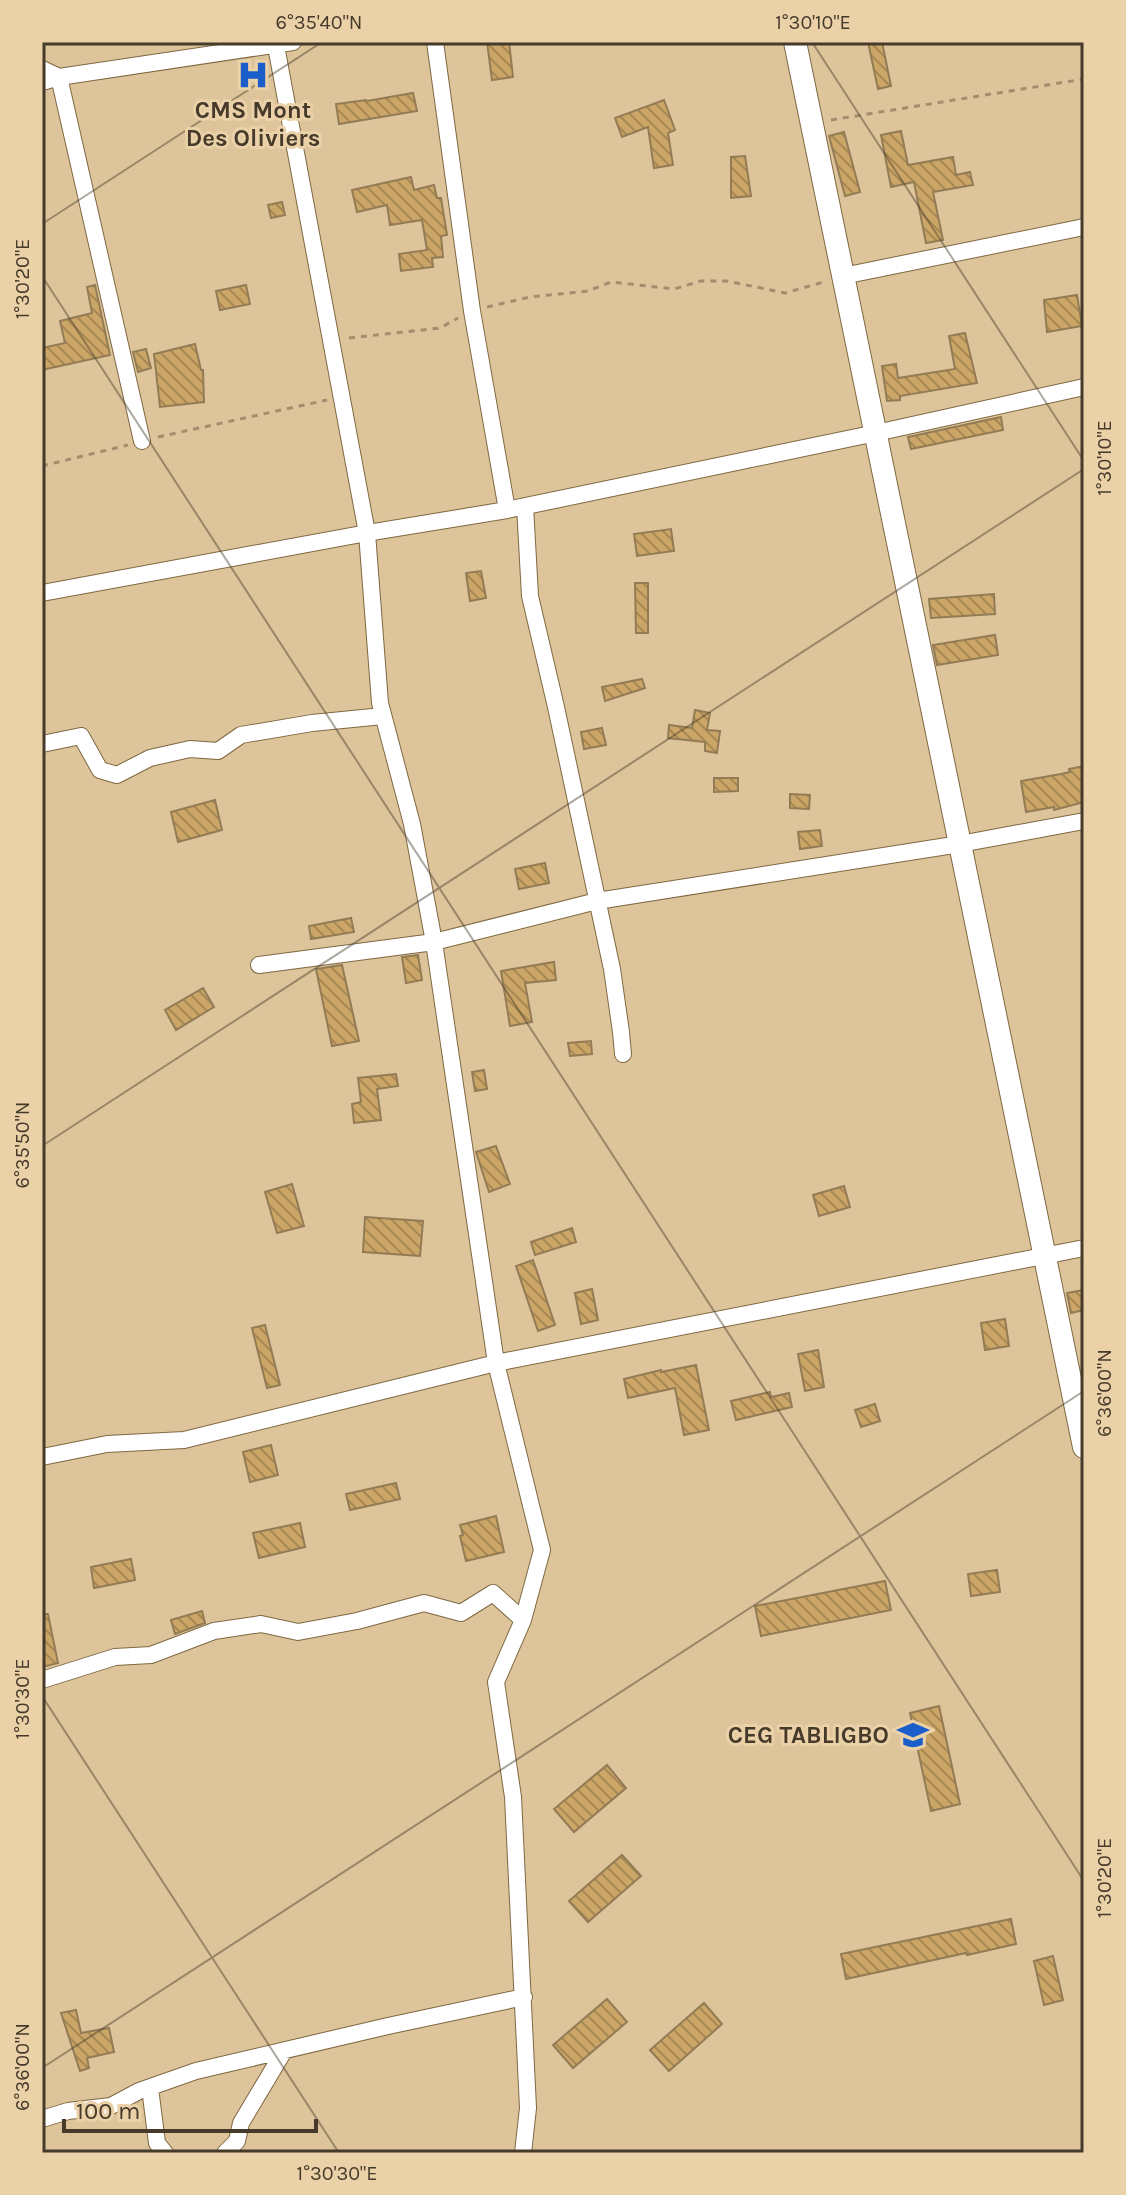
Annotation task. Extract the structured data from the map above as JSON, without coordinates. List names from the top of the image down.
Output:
{
  "places": {
    "hospital": ["CMS Mont Des Oliviers"],
    "school or university": ["CEG TABLIGBO"]
  },
  "scale_bar": "100 m",
  "coordinates": [
    "6°35'40\"N",
    "1°30'10\"E",
    "1°30'20\"E",
    "6°35'50\"N",
    "6°36'00\"N",
    "1°30'30\"E"
  ]
}
